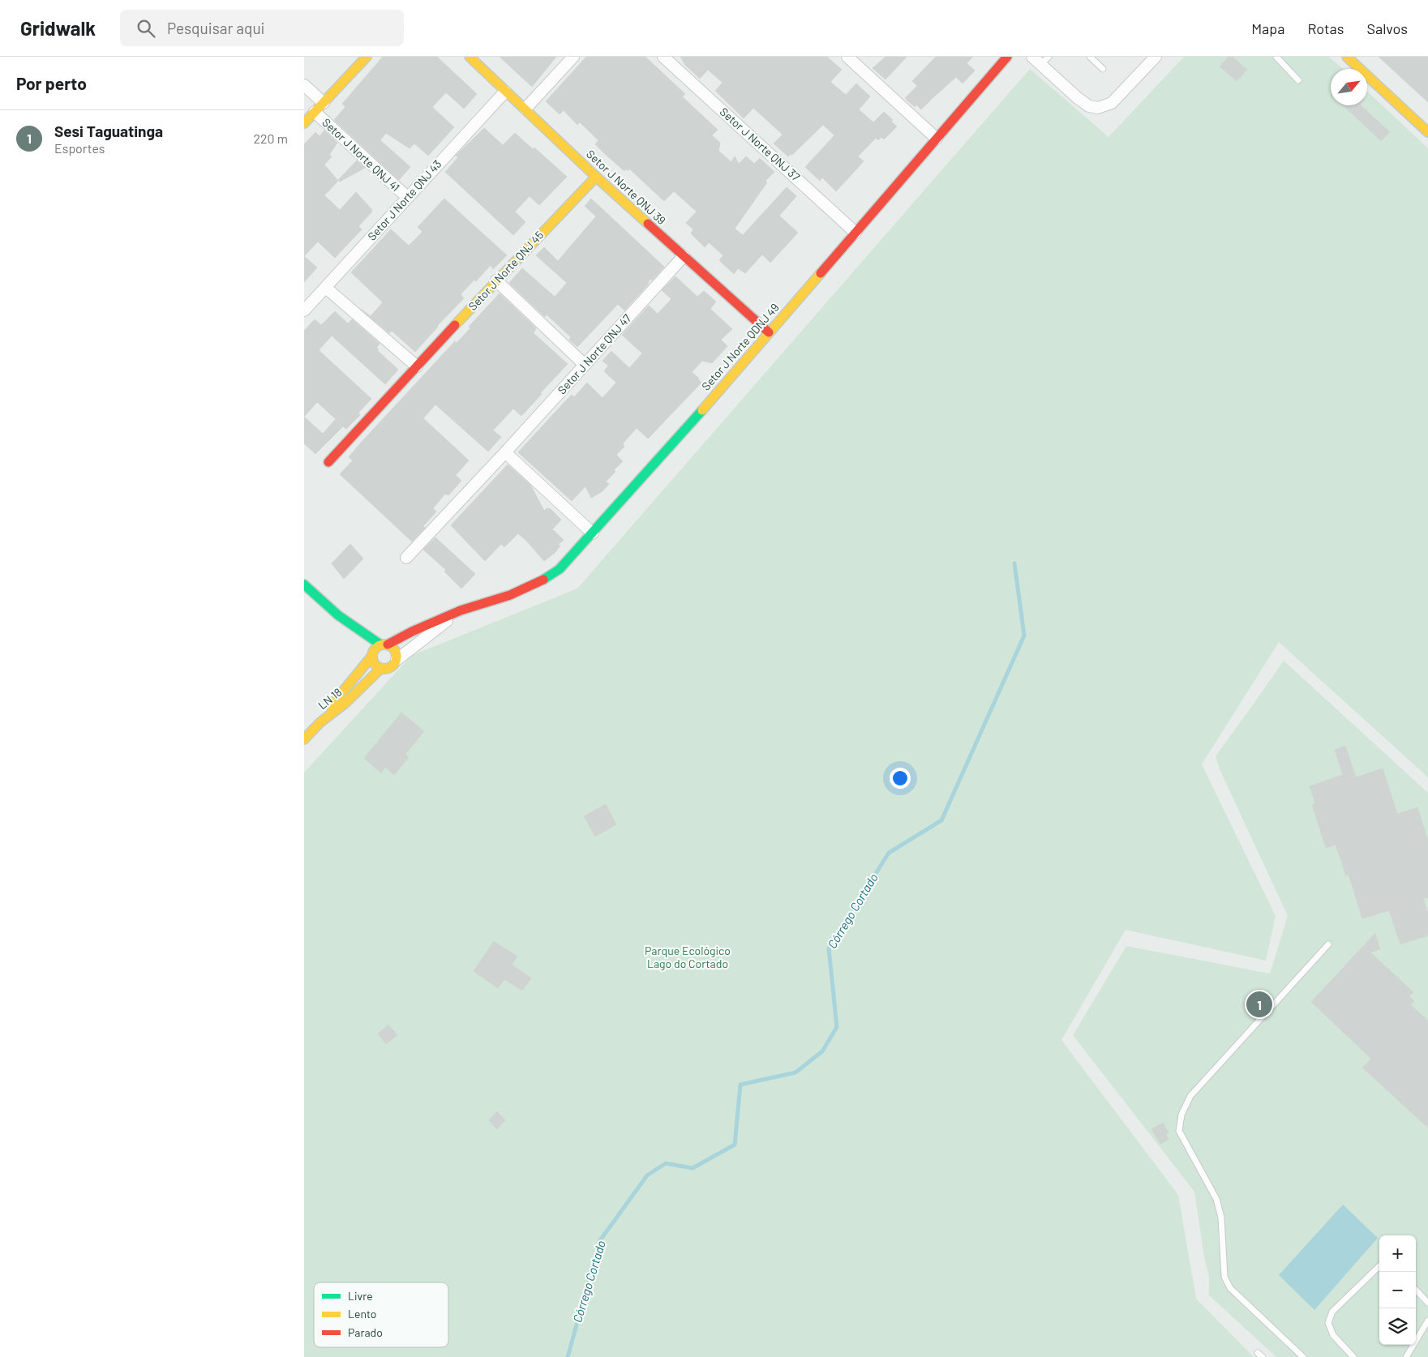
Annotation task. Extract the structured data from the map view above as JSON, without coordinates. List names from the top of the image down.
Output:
{
  "streets": {
    "street": [
      "Setor J Norte QNJ 37",
      "Setor J Norte QNJ 41",
      "Setor J Norte QNJ 39",
      "Setor J Norte QNJ 43",
      "Setor J Norte QNJ 45",
      "Setor J Norte QDNJ 49",
      "Setor J Norte QNJ 47",
      "LN 18"
    ]
  },
  "crossings": [
    ["Setor J Norte QNJ 37", "Setor J Norte QDNJ 49"],
    ["Setor J Norte QNJ 41", "Setor J Norte QNJ 43"],
    ["Setor J Norte QNJ 39", "Setor J Norte QNJ 43"],
    ["Setor J Norte QNJ 39", "Setor J Norte QNJ 45"],
    ["Setor J Norte QNJ 39", "Setor J Norte QDNJ 49"],
    ["Setor J Norte QNJ 39", "Setor J Norte QNJ 47"],
    ["Setor J Norte QDNJ 49", "LN 18"]
  ],
  "water": ["Córrego Cortado"],
  "parks": ["Parque Ecológico Lago do Cortado"],
  "legend": ["Livre", "Lento", "Parado"],
  "north": "top right",
  "page": {
    "header": "Gridwalk",
    "search": "Pesquisar aqui",
    "nav": ["Mapa", "Rotas", "Salvos"],
    "heading": "Por perto",
    "list": [
      {
        "mark": "1",
        "name": "Sesi Taguatinga",
        "note": "Esportes",
        "value": "220 m"
      }
    ],
    "pins": "1",
    "map_buttons": ["+", "−"]
  }
}
